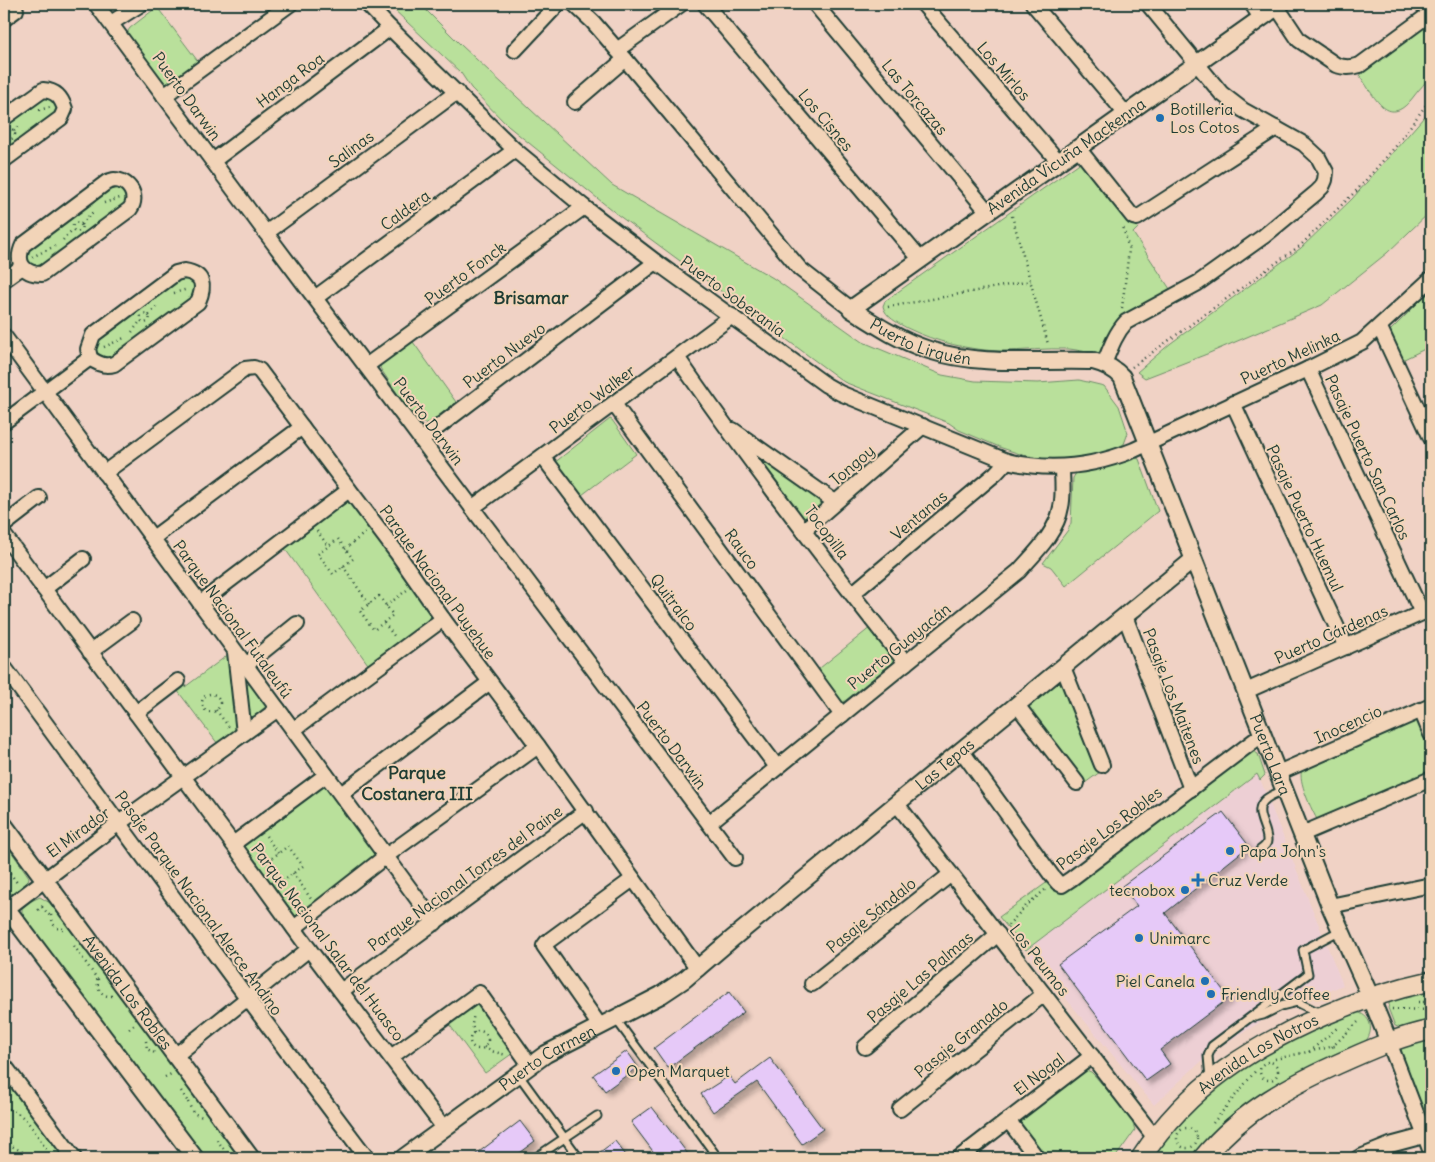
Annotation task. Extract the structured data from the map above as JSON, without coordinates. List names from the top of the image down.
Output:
{
  "streets": {
    "main road": ["Avenida Los Notros"],
    "street": [
      "Los Mirlos",
      "Hanga Roa",
      "Puerto Darwin",
      "Las Torcazas",
      "Los Cisnes",
      "Salinas",
      "Avenida Vicuña Mackenna",
      "Caldera",
      "Puerto Fonck",
      "Puerto Soberanía",
      "Puerto Lirquén",
      "Puerto Nuevo",
      "Puerto Melinka",
      "Puerto Walker",
      "Pasaje Puerto San Carlos",
      "Tongoy",
      "Ventanas",
      "Pasaje Puerto Huemul",
      "Tocopilla",
      "Rauco",
      "Parque Nacional Puyehue",
      "Quitralco",
      "Parque Nacional Futaleufú",
      "Puerto Cárdenas",
      "Puerto Guayacán",
      "Pasaje Los Maitenes",
      "Inocencio",
      "Puerto Lara",
      "Las Tepas",
      "Pasaje Los Robles",
      "El Mirador",
      "Parque Nacional Torres del Paine",
      "Pasaje Parque Nacional Alerce Andino",
      "Pasaje Sándalo",
      "Parque Nacional Salar del Huasco",
      "Los Peumos",
      "Pasaje Las Palmas",
      "Avenida Los Robles",
      "Pasaje Granado",
      "Puerto Carmen",
      "El Nogal"
    ]
  },
  "crossings": [
    ["Los Mirlos", "Avenida Vicuña Mackenna"],
    ["Hanga Roa", "Puerto Darwin"],
    ["Hanga Roa", "Puerto Soberanía"],
    ["Puerto Darwin", "Salinas"],
    ["Puerto Darwin", "Caldera"],
    ["Puerto Darwin", "Puerto Fonck"],
    ["Puerto Darwin", "Puerto Nuevo"],
    ["Puerto Darwin", "Puerto Walker"],
    ["Puerto Darwin", "Puerto Guayacán"],
    ["Las Torcazas", "Avenida Vicuña Mackenna"],
    ["Los Cisnes", "Avenida Vicuña Mackenna"],
    ["Salinas", "Puerto Soberanía"],
    ["Avenida Vicuña Mackenna", "Puerto Lirquén"],
    ["Caldera", "Puerto Soberanía"],
    ["Puerto Fonck", "Puerto Soberanía"],
    ["Puerto Soberanía", "Puerto Nuevo"],
    ["Puerto Soberanía", "Puerto Melinka"],
    ["Puerto Soberanía", "Puerto Walker"],
    ["Puerto Soberanía", "Tongoy"],
    ["Puerto Soberanía", "Ventanas"],
    ["Puerto Soberanía", "Puerto Guayacán"],
    ["Puerto Soberanía", "Puerto Lara"],
    ["Puerto Lirquén", "Puerto Lara"],
    ["Puerto Melinka", "Pasaje Puerto San Carlos"],
    ["Puerto Melinka", "Pasaje Puerto Huemul"],
    ["Puerto Melinka", "Puerto Lara"],
    ["Puerto Walker", "Tocopilla"],
    ["Puerto Walker", "Rauco"],
    ["Puerto Walker", "Quitralco"],
    ["Pasaje Puerto San Carlos", "Puerto Cárdenas"],
    ["Tongoy", "Tocopilla"],
    ["Ventanas", "Tocopilla"],
    ["Pasaje Puerto Huemul", "Puerto Cárdenas"],
    ["Tocopilla", "Puerto Guayacán"],
    ["Rauco", "Puerto Guayacán"],
    ["Parque Nacional Puyehue", "Parque Nacional Futaleufú"],
    ["Parque Nacional Puyehue", "Las Tepas"],
    ["Parque Nacional Puyehue", "Parque Nacional Torres del Paine"],
    ["Parque Nacional Puyehue", "Puerto Carmen"],
    ["Quitralco", "Puerto Guayacán"],
    ["Parque Nacional Futaleufú", "El Mirador"],
    ["Parque Nacional Futaleufú", "Parque Nacional Torres del Paine"],
    ["Puerto Cárdenas", "Puerto Lara"],
    ["Pasaje Los Maitenes", "Las Tepas"],
    ["Pasaje Los Maitenes", "Pasaje Los Robles"],
    ["Inocencio", "Puerto Lara"],
    ["Puerto Lara", "Las Tepas"],
    ["Puerto Lara", "Pasaje Los Robles"],
    ["Puerto Lara", "Avenida Los Notros"],
    ["Las Tepas", "Pasaje Los Robles"],
    ["Las Tepas", "Los Peumos"],
    ["Las Tepas", "Puerto Carmen"],
    ["El Mirador", "Pasaje Parque Nacional Alerce Andino"],
    ["El Mirador", "Parque Nacional Salar del Huasco"],
    ["El Mirador", "Avenida Los Robles"],
    ["Parque Nacional Torres del Paine", "Parque Nacional Salar del Huasco"],
    ["Pasaje Sándalo", "Los Peumos"],
    ["Parque Nacional Salar del Huasco", "Puerto Carmen"],
    ["Los Peumos", "Pasaje Las Palmas"],
    ["Los Peumos", "Pasaje Granado"],
    ["Los Peumos", "Avenida Los Notros"],
    ["Los Peumos", "El Nogal"]
  ],
  "districts": ["Brisamar", "Parque Costanera III"],
  "places": {
    "other": [
      "Botilleria Los Cotos",
      "Papa John's",
      "tecnobox",
      "Unimarc",
      "Piel Canela",
      "Friendly Coffee",
      "Open Marquet"
    ],
    "health": ["Cruz Verde"]
  }
}
